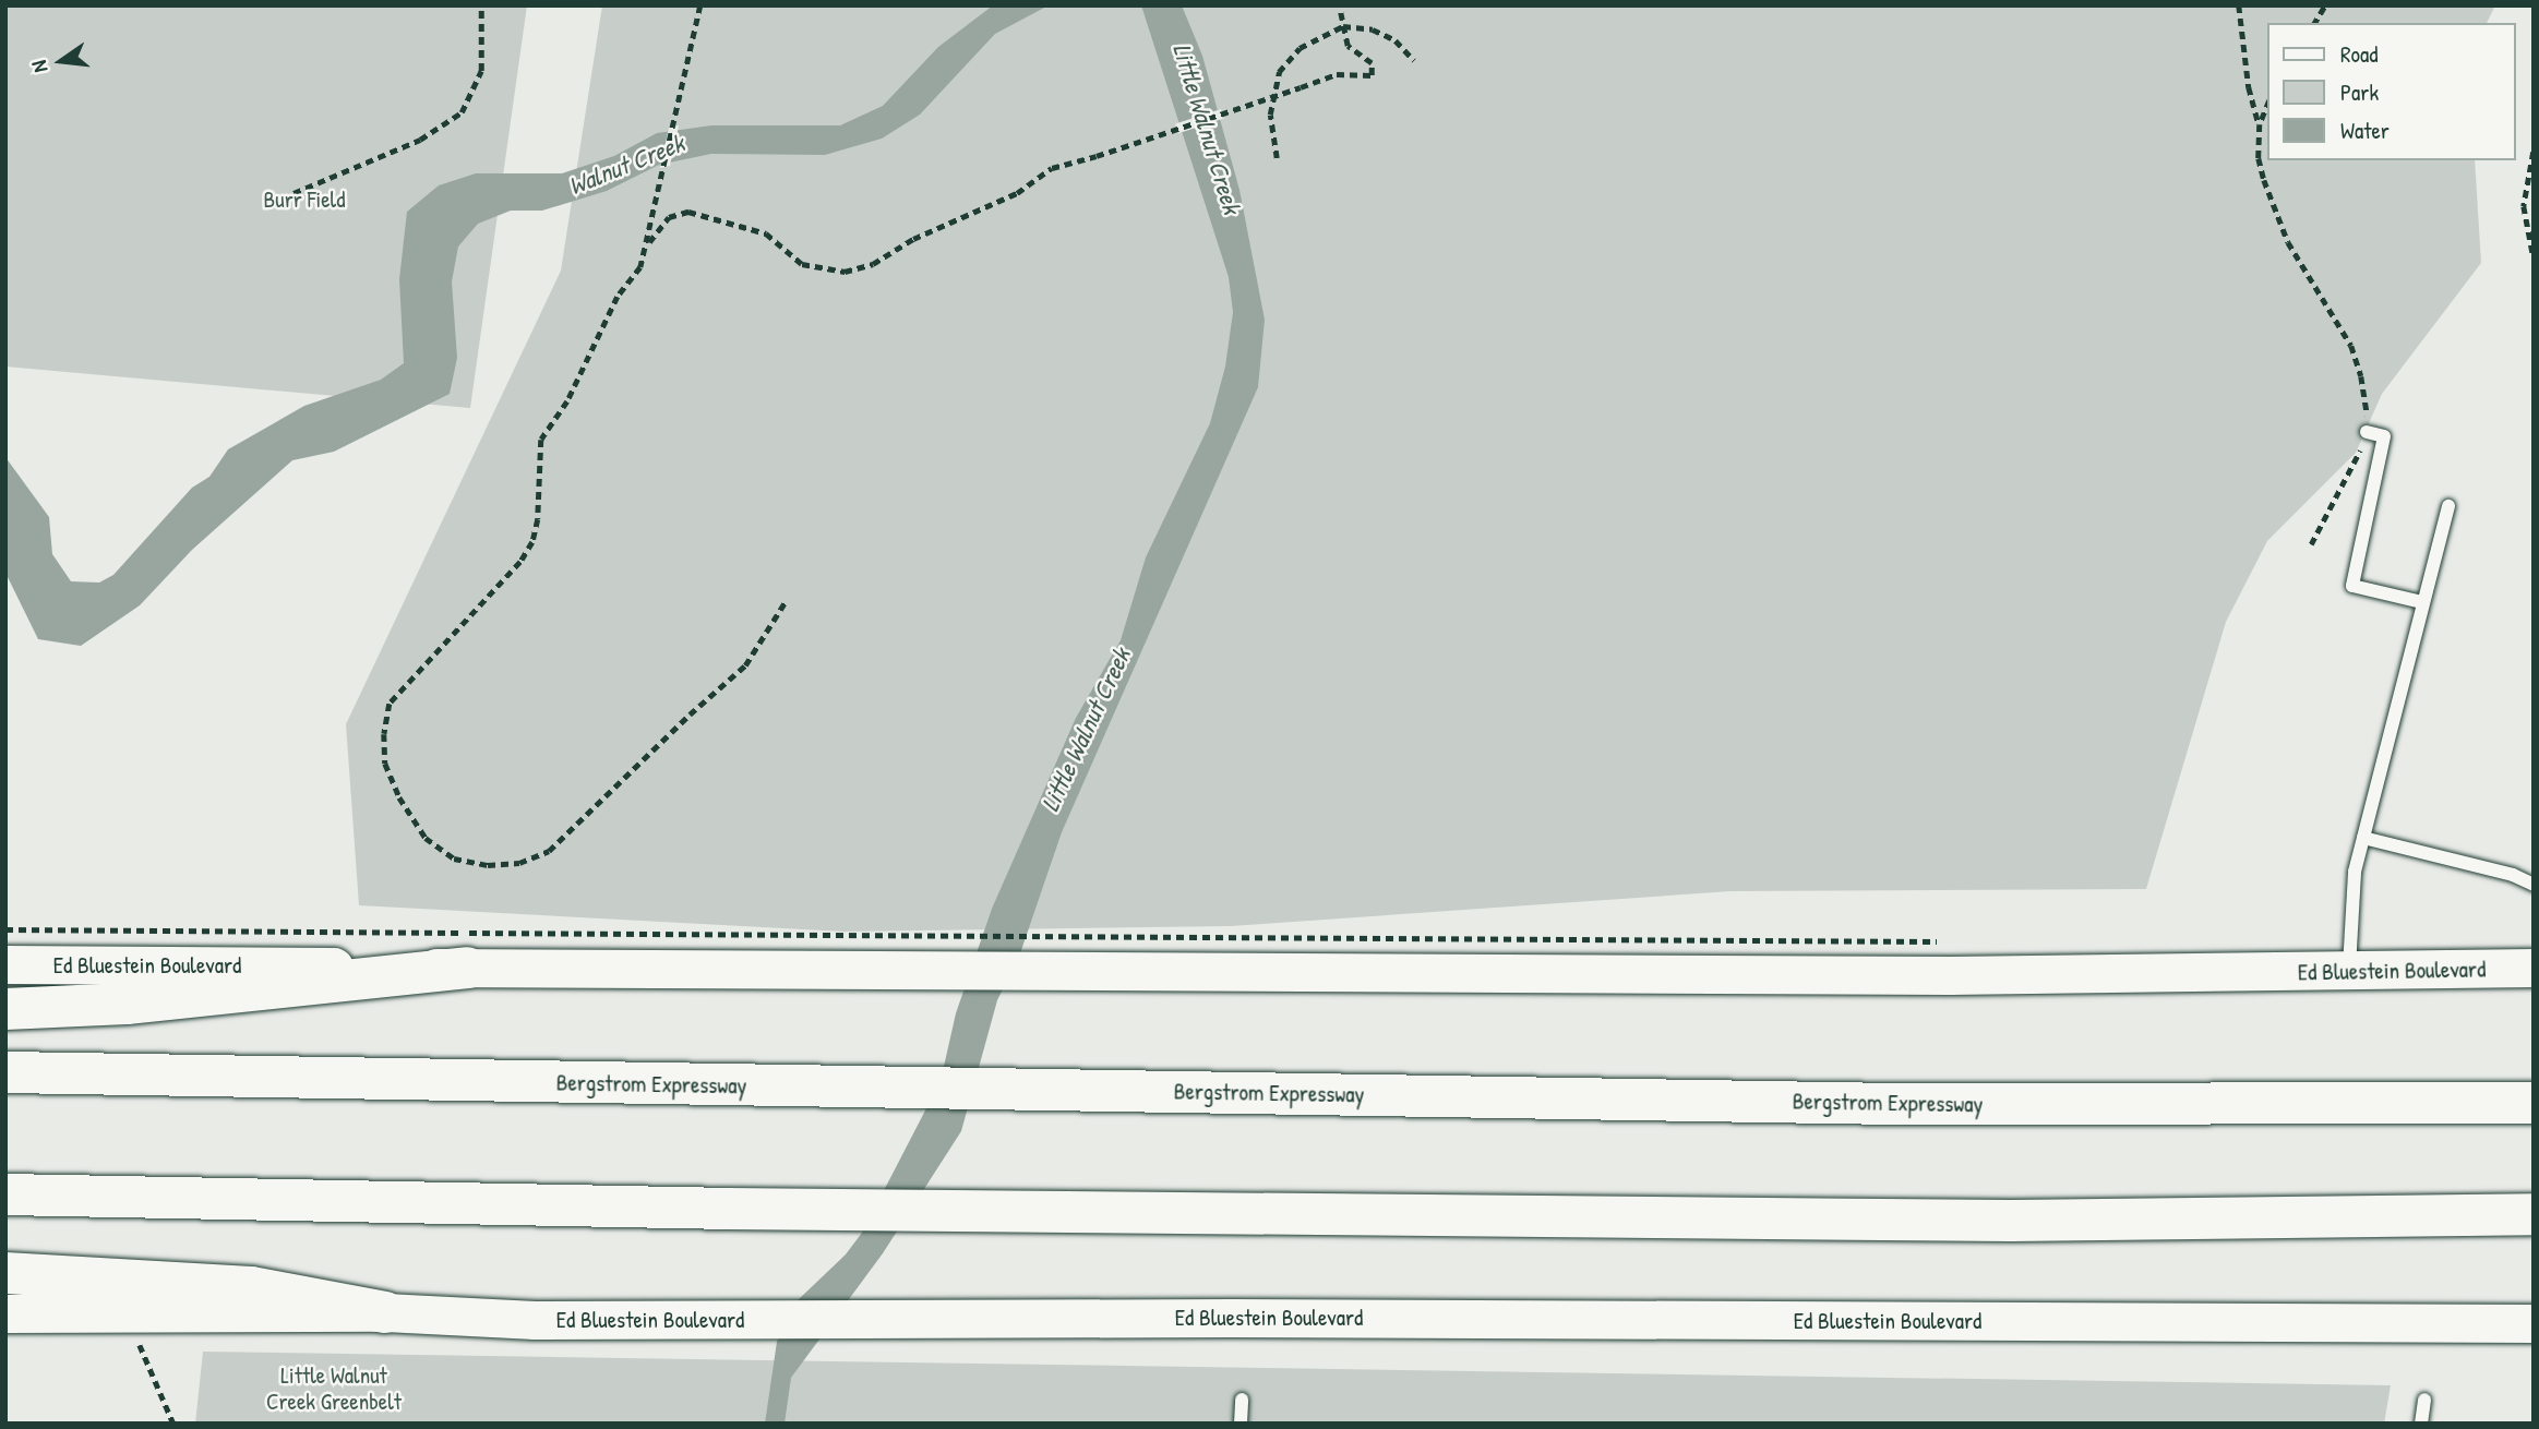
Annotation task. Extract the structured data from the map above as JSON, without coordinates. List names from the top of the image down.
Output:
{
  "streets": {
    "highway": ["Bergstrom Expressway"],
    "main road": ["Ed Bluestein Boulevard"]
  },
  "water": ["Little Walnut Creek", "Walnut Creek"],
  "parks": ["Burr Field", "Little Walnut Creek Greenbelt"],
  "legend": ["Road", "Park", "Water"],
  "north": "left"
}
